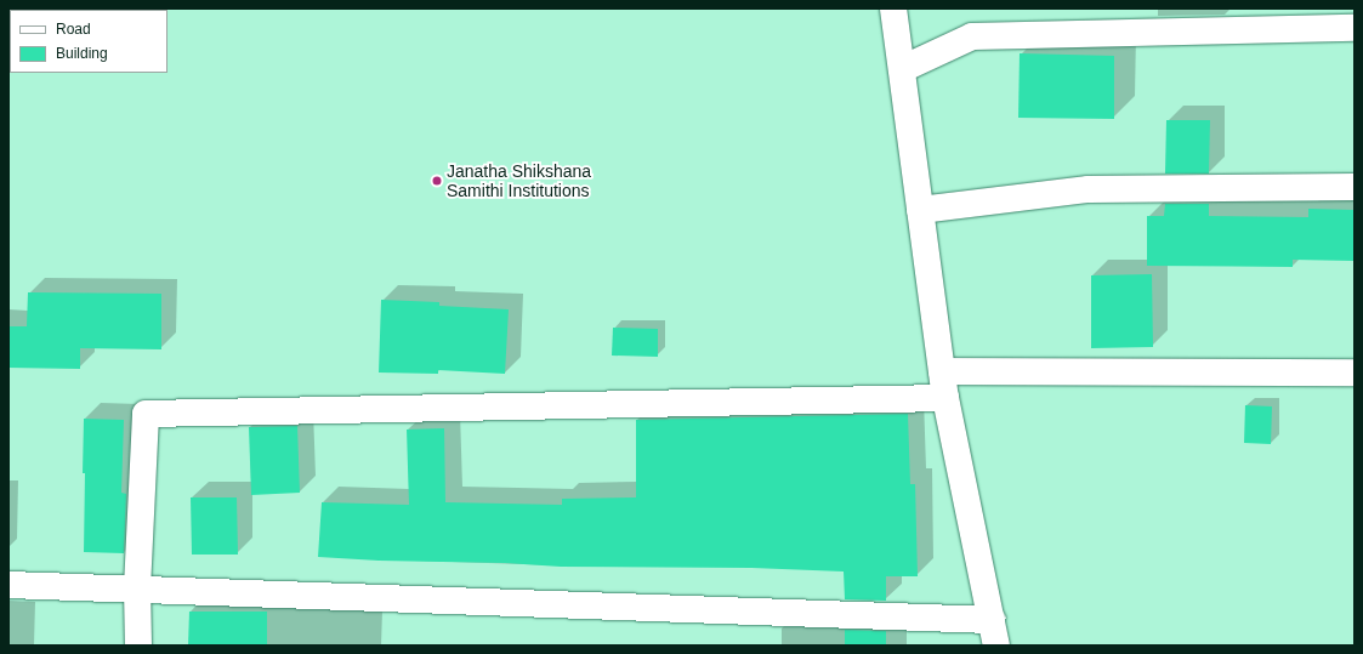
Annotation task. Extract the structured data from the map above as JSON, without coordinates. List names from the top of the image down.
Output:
{
  "places": ["Janatha Shikshana Samithi Institutions"],
  "legend": ["Road", "Building"]
}
